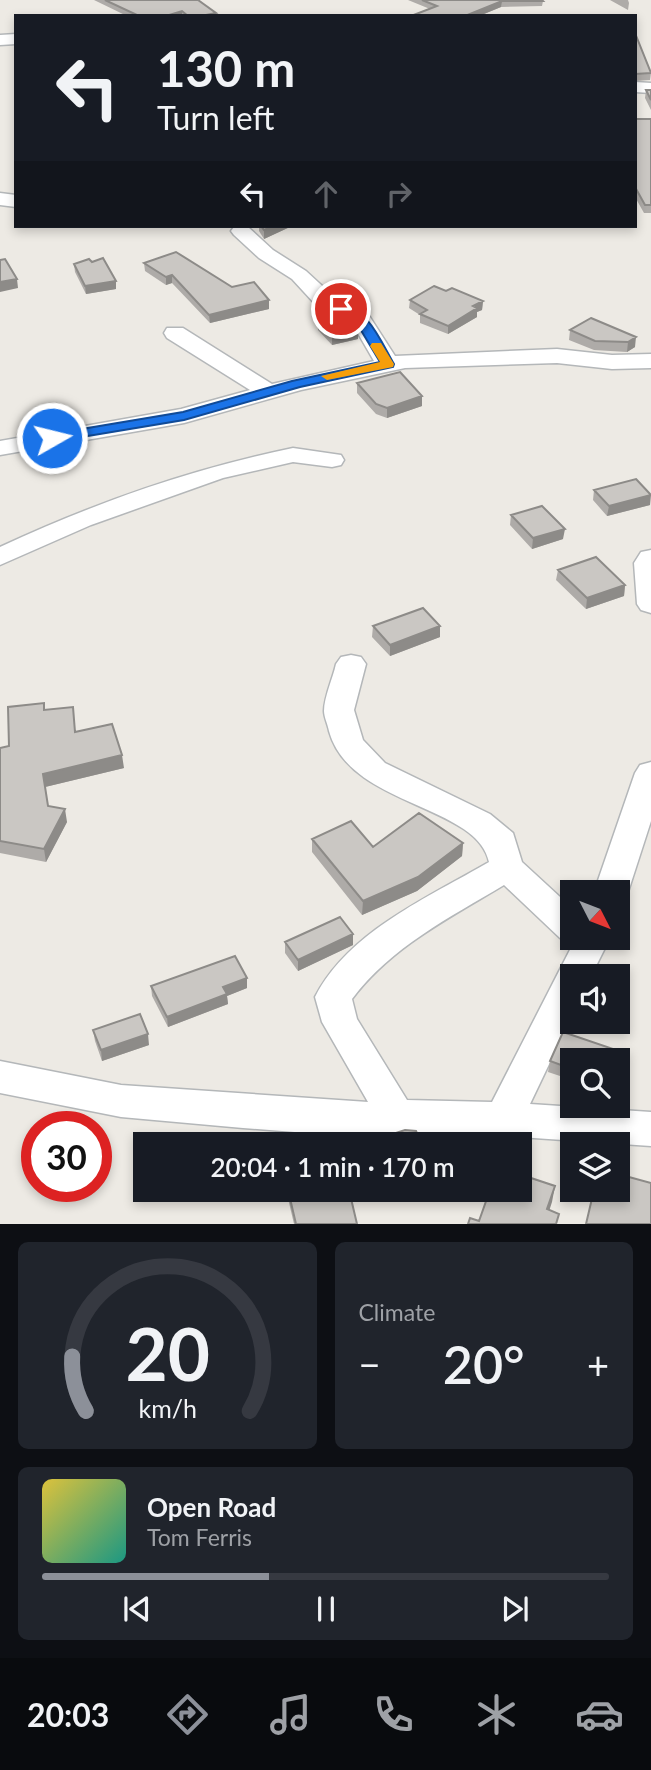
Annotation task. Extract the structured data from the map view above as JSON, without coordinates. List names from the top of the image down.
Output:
{
  "north": "bottom right",
  "page": {
    "turn": ["130 m", "Turn left"],
    "limit": "30",
    "trip": "20:04 · 1 min · 170 m",
    "tile": "Climate",
    "heat": ["−", "20°", "+"],
    "song": ["Open Road", "Tom Ferris"],
    "tabs": "20:03",
    "gauge": ["20", "km/h"]
  }
}
